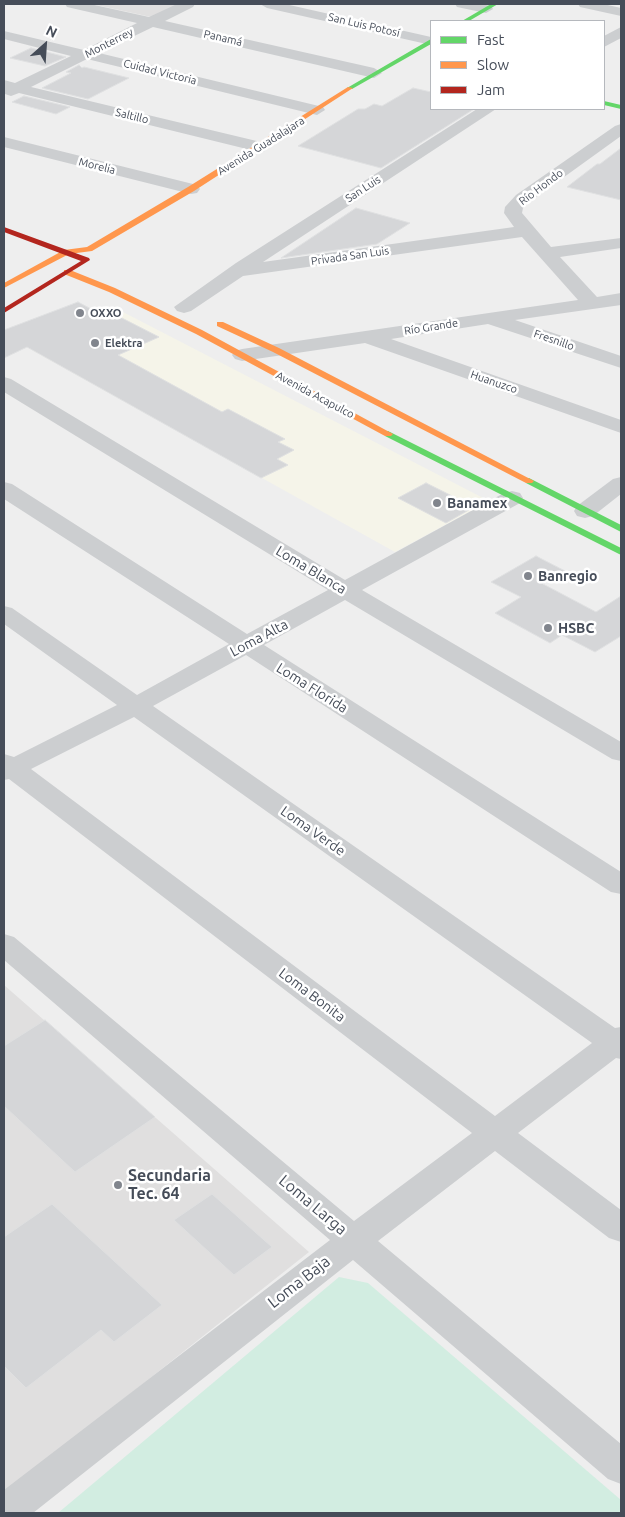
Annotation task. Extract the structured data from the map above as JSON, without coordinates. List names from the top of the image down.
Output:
{
  "streets": {
    "main road": ["Avenida Guadalajara", "Avenida Acapulco"],
    "street": [
      "San Luis Potosí",
      "Panamá",
      "Monterrey",
      "Cuidad Victoria",
      "Saltillo",
      "Morelia",
      "Río Hondo",
      "San Luis",
      "Privada San Luis",
      "Río Grande",
      "Fresnillo",
      "Huanuzco",
      "Loma Blanca",
      "Loma Alta",
      "Loma Florida",
      "Loma Verde",
      "Loma Bonita",
      "Loma Larga",
      "Loma Baja"
    ]
  },
  "crossings": [
    ["Panamá", "Monterrey"],
    ["Panamá", "Avenida Guadalajara"],
    ["Monterrey", "Cuidad Victoria"],
    ["Monterrey", "Saltillo"],
    ["Cuidad Victoria", "Avenida Guadalajara"],
    ["Saltillo", "Avenida Guadalajara"],
    ["Avenida Guadalajara", "Morelia"],
    ["Avenida Guadalajara", "Avenida Acapulco"],
    ["Río Hondo", "Privada San Luis"],
    ["Río Hondo", "Río Grande"],
    ["San Luis", "Privada San Luis"],
    ["Río Grande", "Fresnillo"],
    ["Río Grande", "Huanuzco"],
    ["Río Grande", "Avenida Acapulco"],
    ["Avenida Acapulco", "Loma Alta"],
    ["Loma Blanca", "Loma Alta"],
    ["Loma Alta", "Loma Florida"],
    ["Loma Alta", "Loma Verde"],
    ["Loma Alta", "Loma Bonita"],
    ["Loma Verde", "Loma Baja"],
    ["Loma Bonita", "Loma Baja"],
    ["Loma Larga", "Loma Baja"]
  ],
  "places": [
    "OXXO",
    "Elektra",
    "Banamex",
    "Banregio",
    "HSBC",
    "Secundaria Tec. 64"
  ],
  "legend": ["Fast", "Slow", "Jam"],
  "north": "top right"
}
